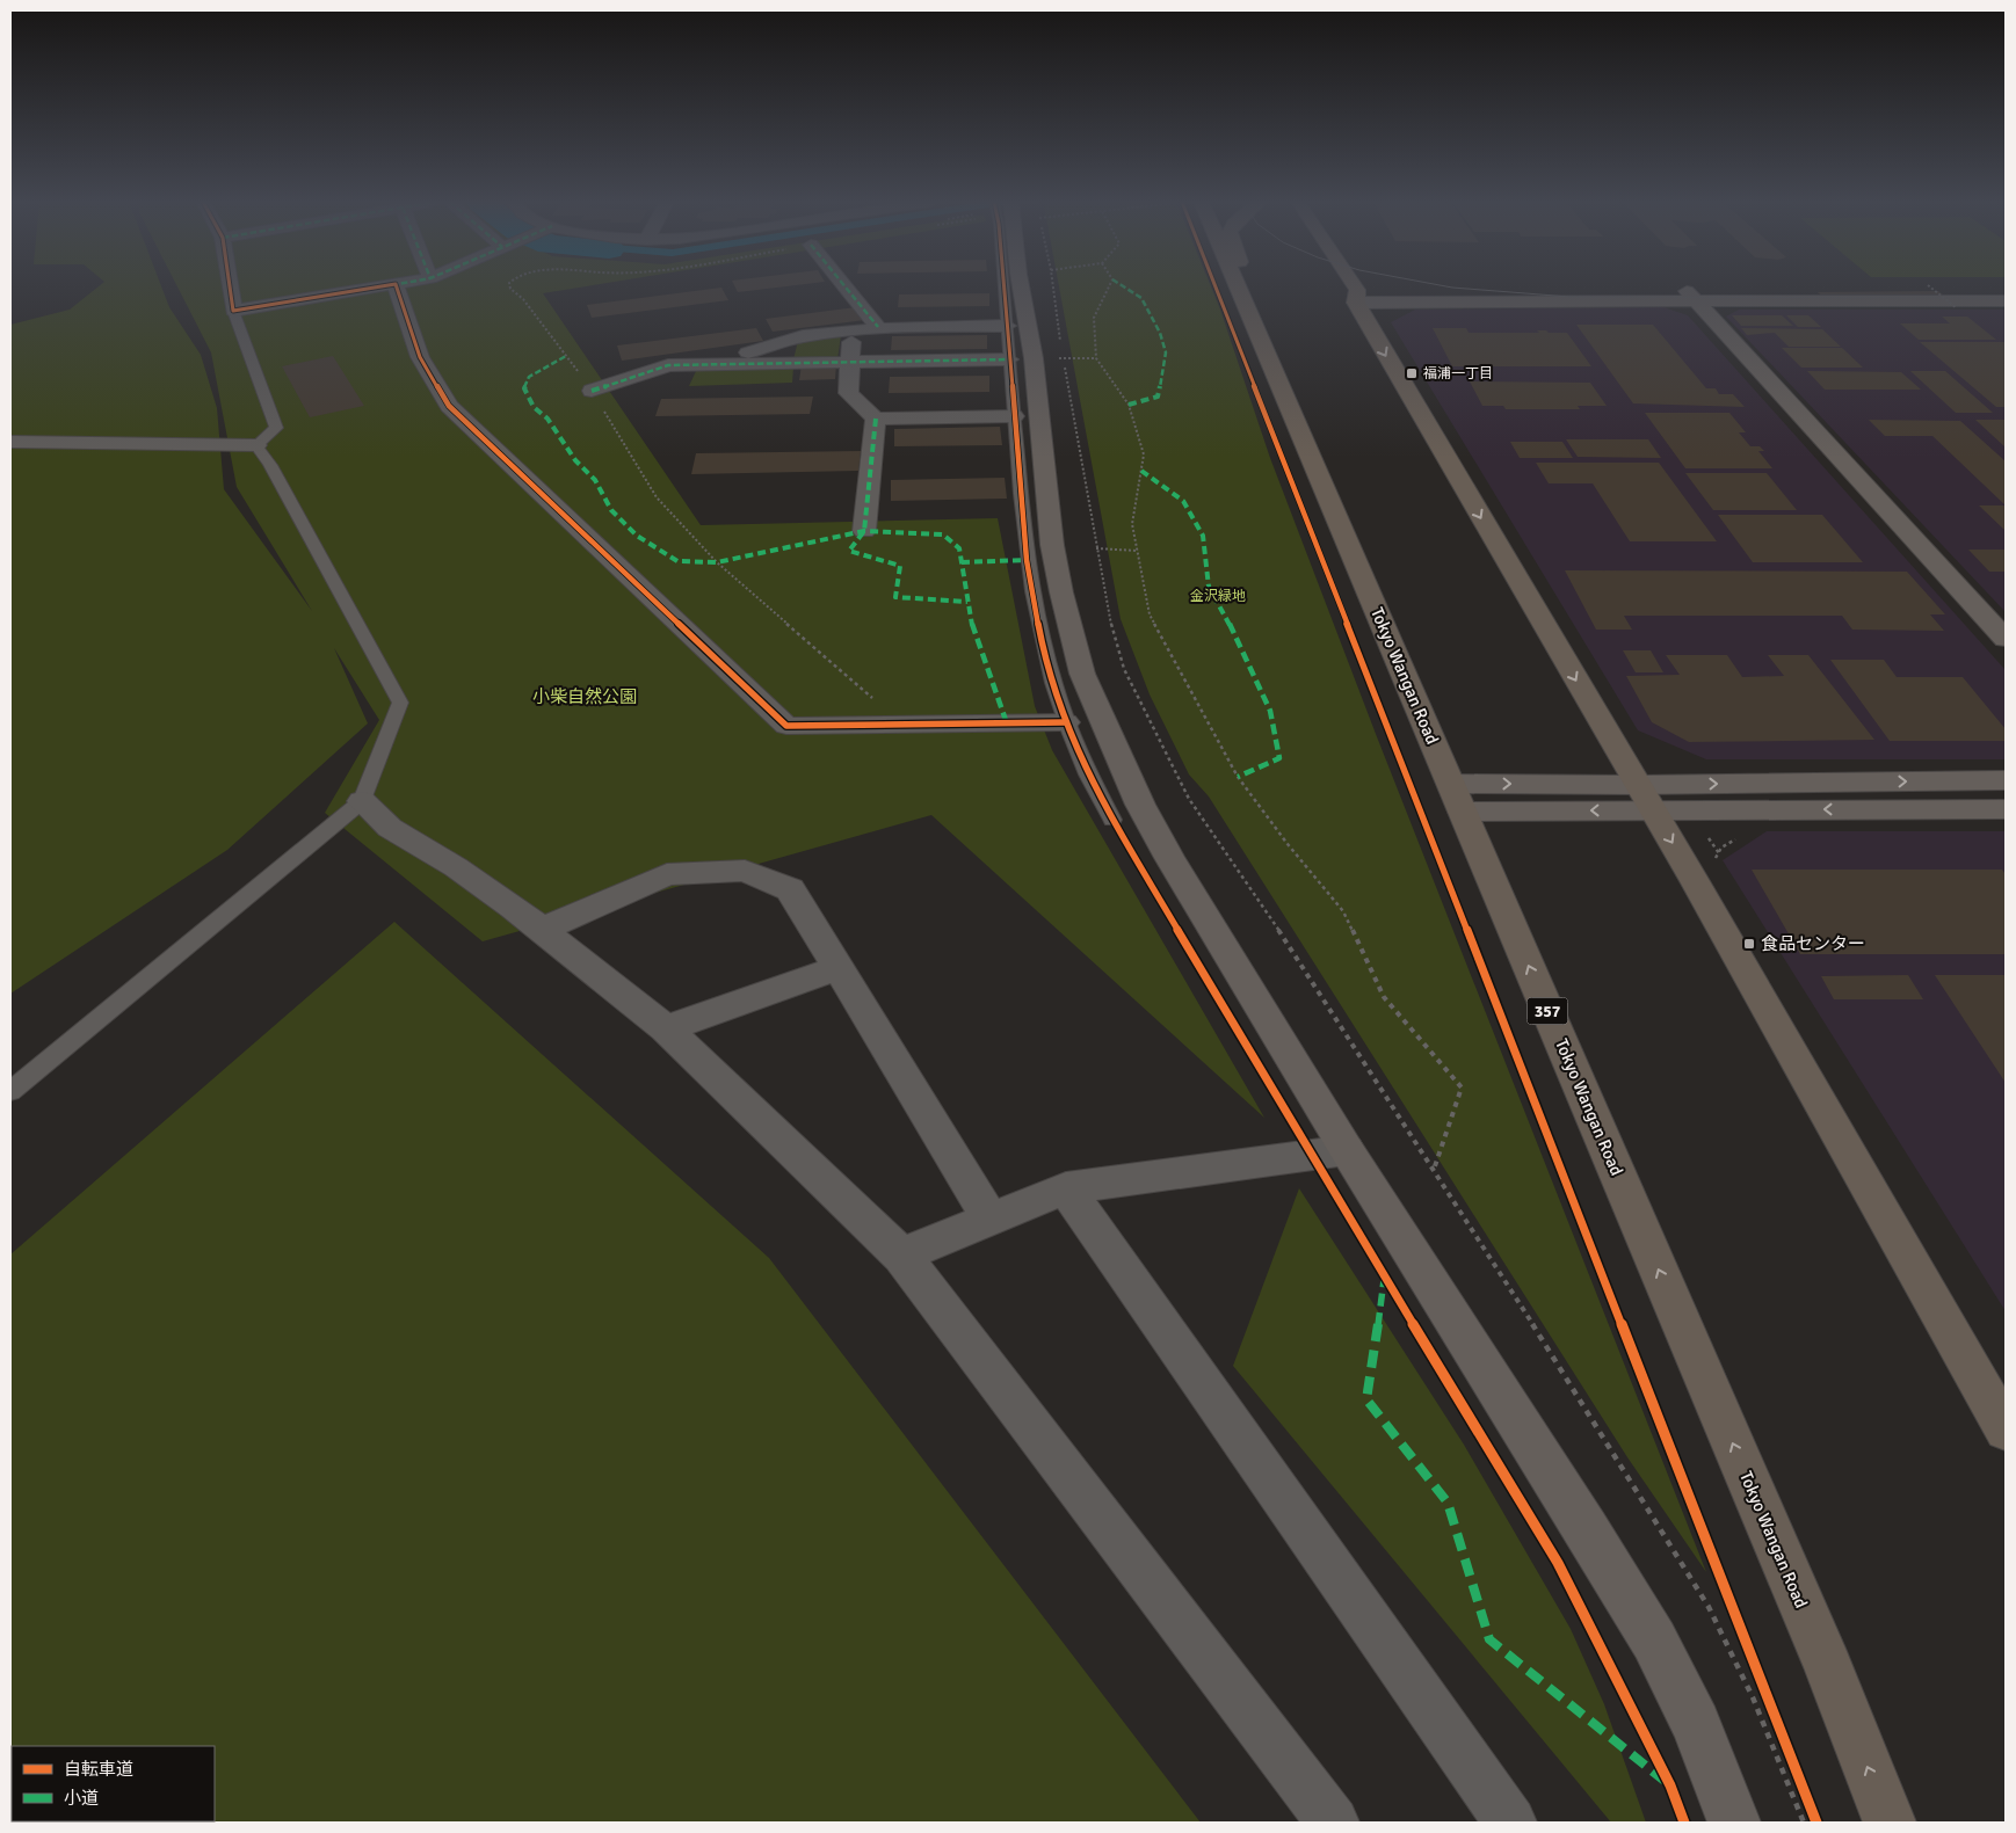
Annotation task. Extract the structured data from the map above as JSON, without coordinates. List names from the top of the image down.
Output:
{
  "streets": {
    "highway": ["Tokyo Wangan Road", "357"]
  },
  "crossings": [
    ["Tokyo Wangan Road", "357"]
  ],
  "parks": ["金沢緑地", "小柴自然公園"],
  "places": {
    "transit": ["福浦一丁目", "食品センター"]
  },
  "legend": ["自転車道", "小道"]
}
